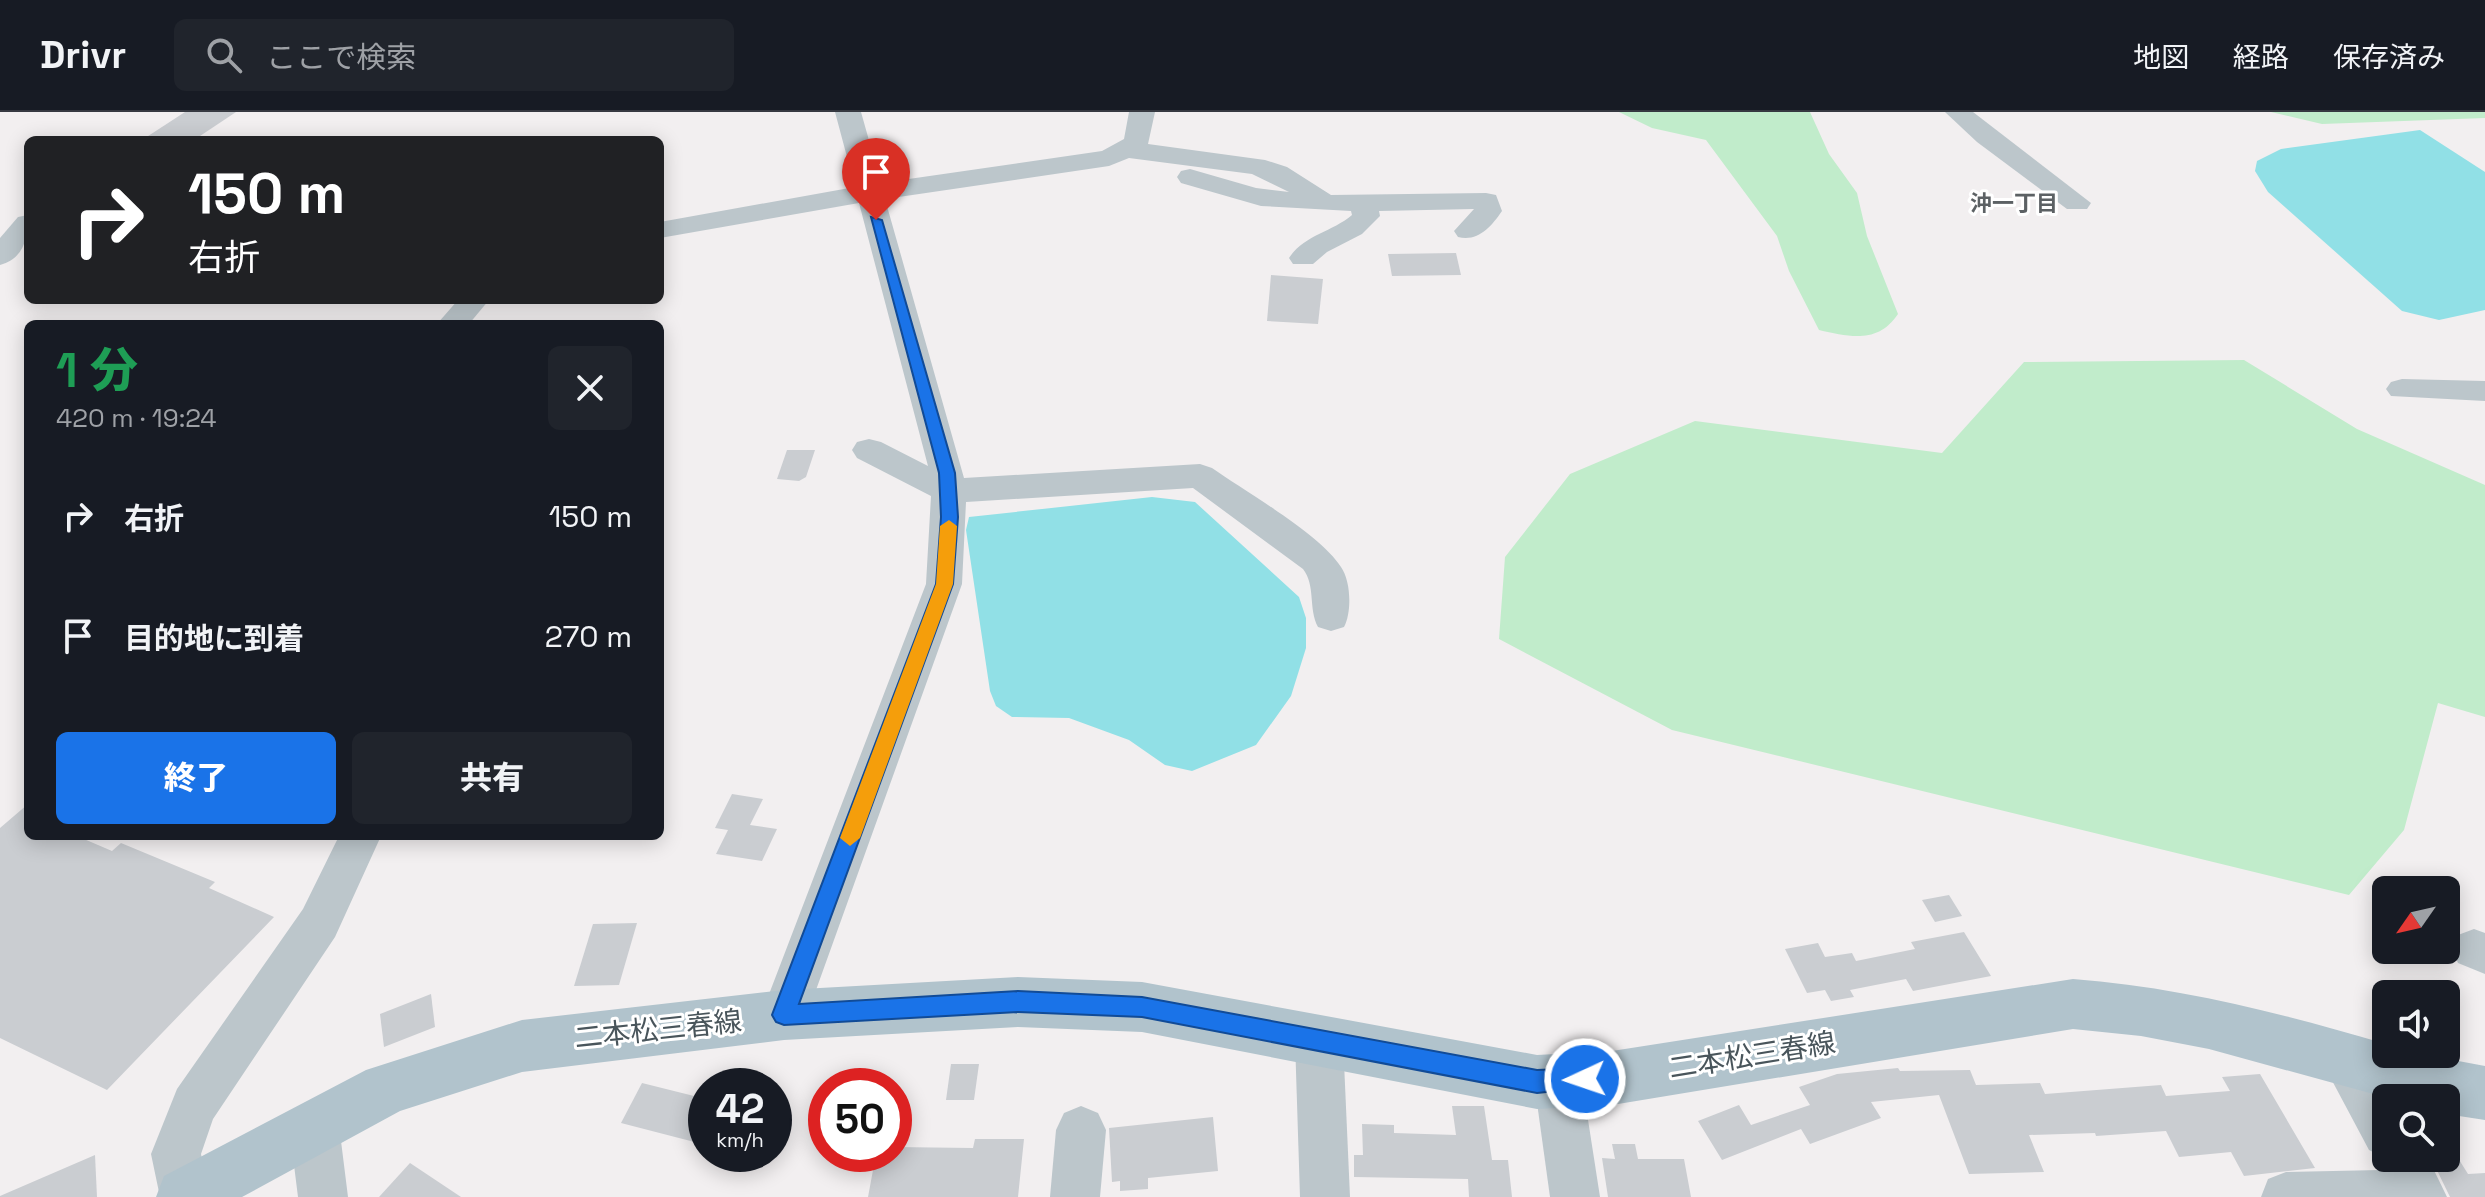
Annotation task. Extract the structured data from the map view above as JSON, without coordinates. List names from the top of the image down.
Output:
{
  "streets": {
    "main road": ["二本松三春線"]
  },
  "districts": ["沖一丁目"],
  "north": "bottom left",
  "page": {
    "header": "Drivr",
    "search": "ここで検索",
    "nav": ["地図", "経路", "保存済み"],
    "turn": ["150 m", "右折"],
    "heading": ["1 分", "420 m · 19:24"],
    "list": [
      {
        "name": "右折",
        "value": "150 m"
      },
      {
        "name": "目的地に到着",
        "value": "270 m"
      }
    ],
    "buttons": ["終了", "共有"],
    "speed": "42 km/h",
    "limit": "50"
  }
}
